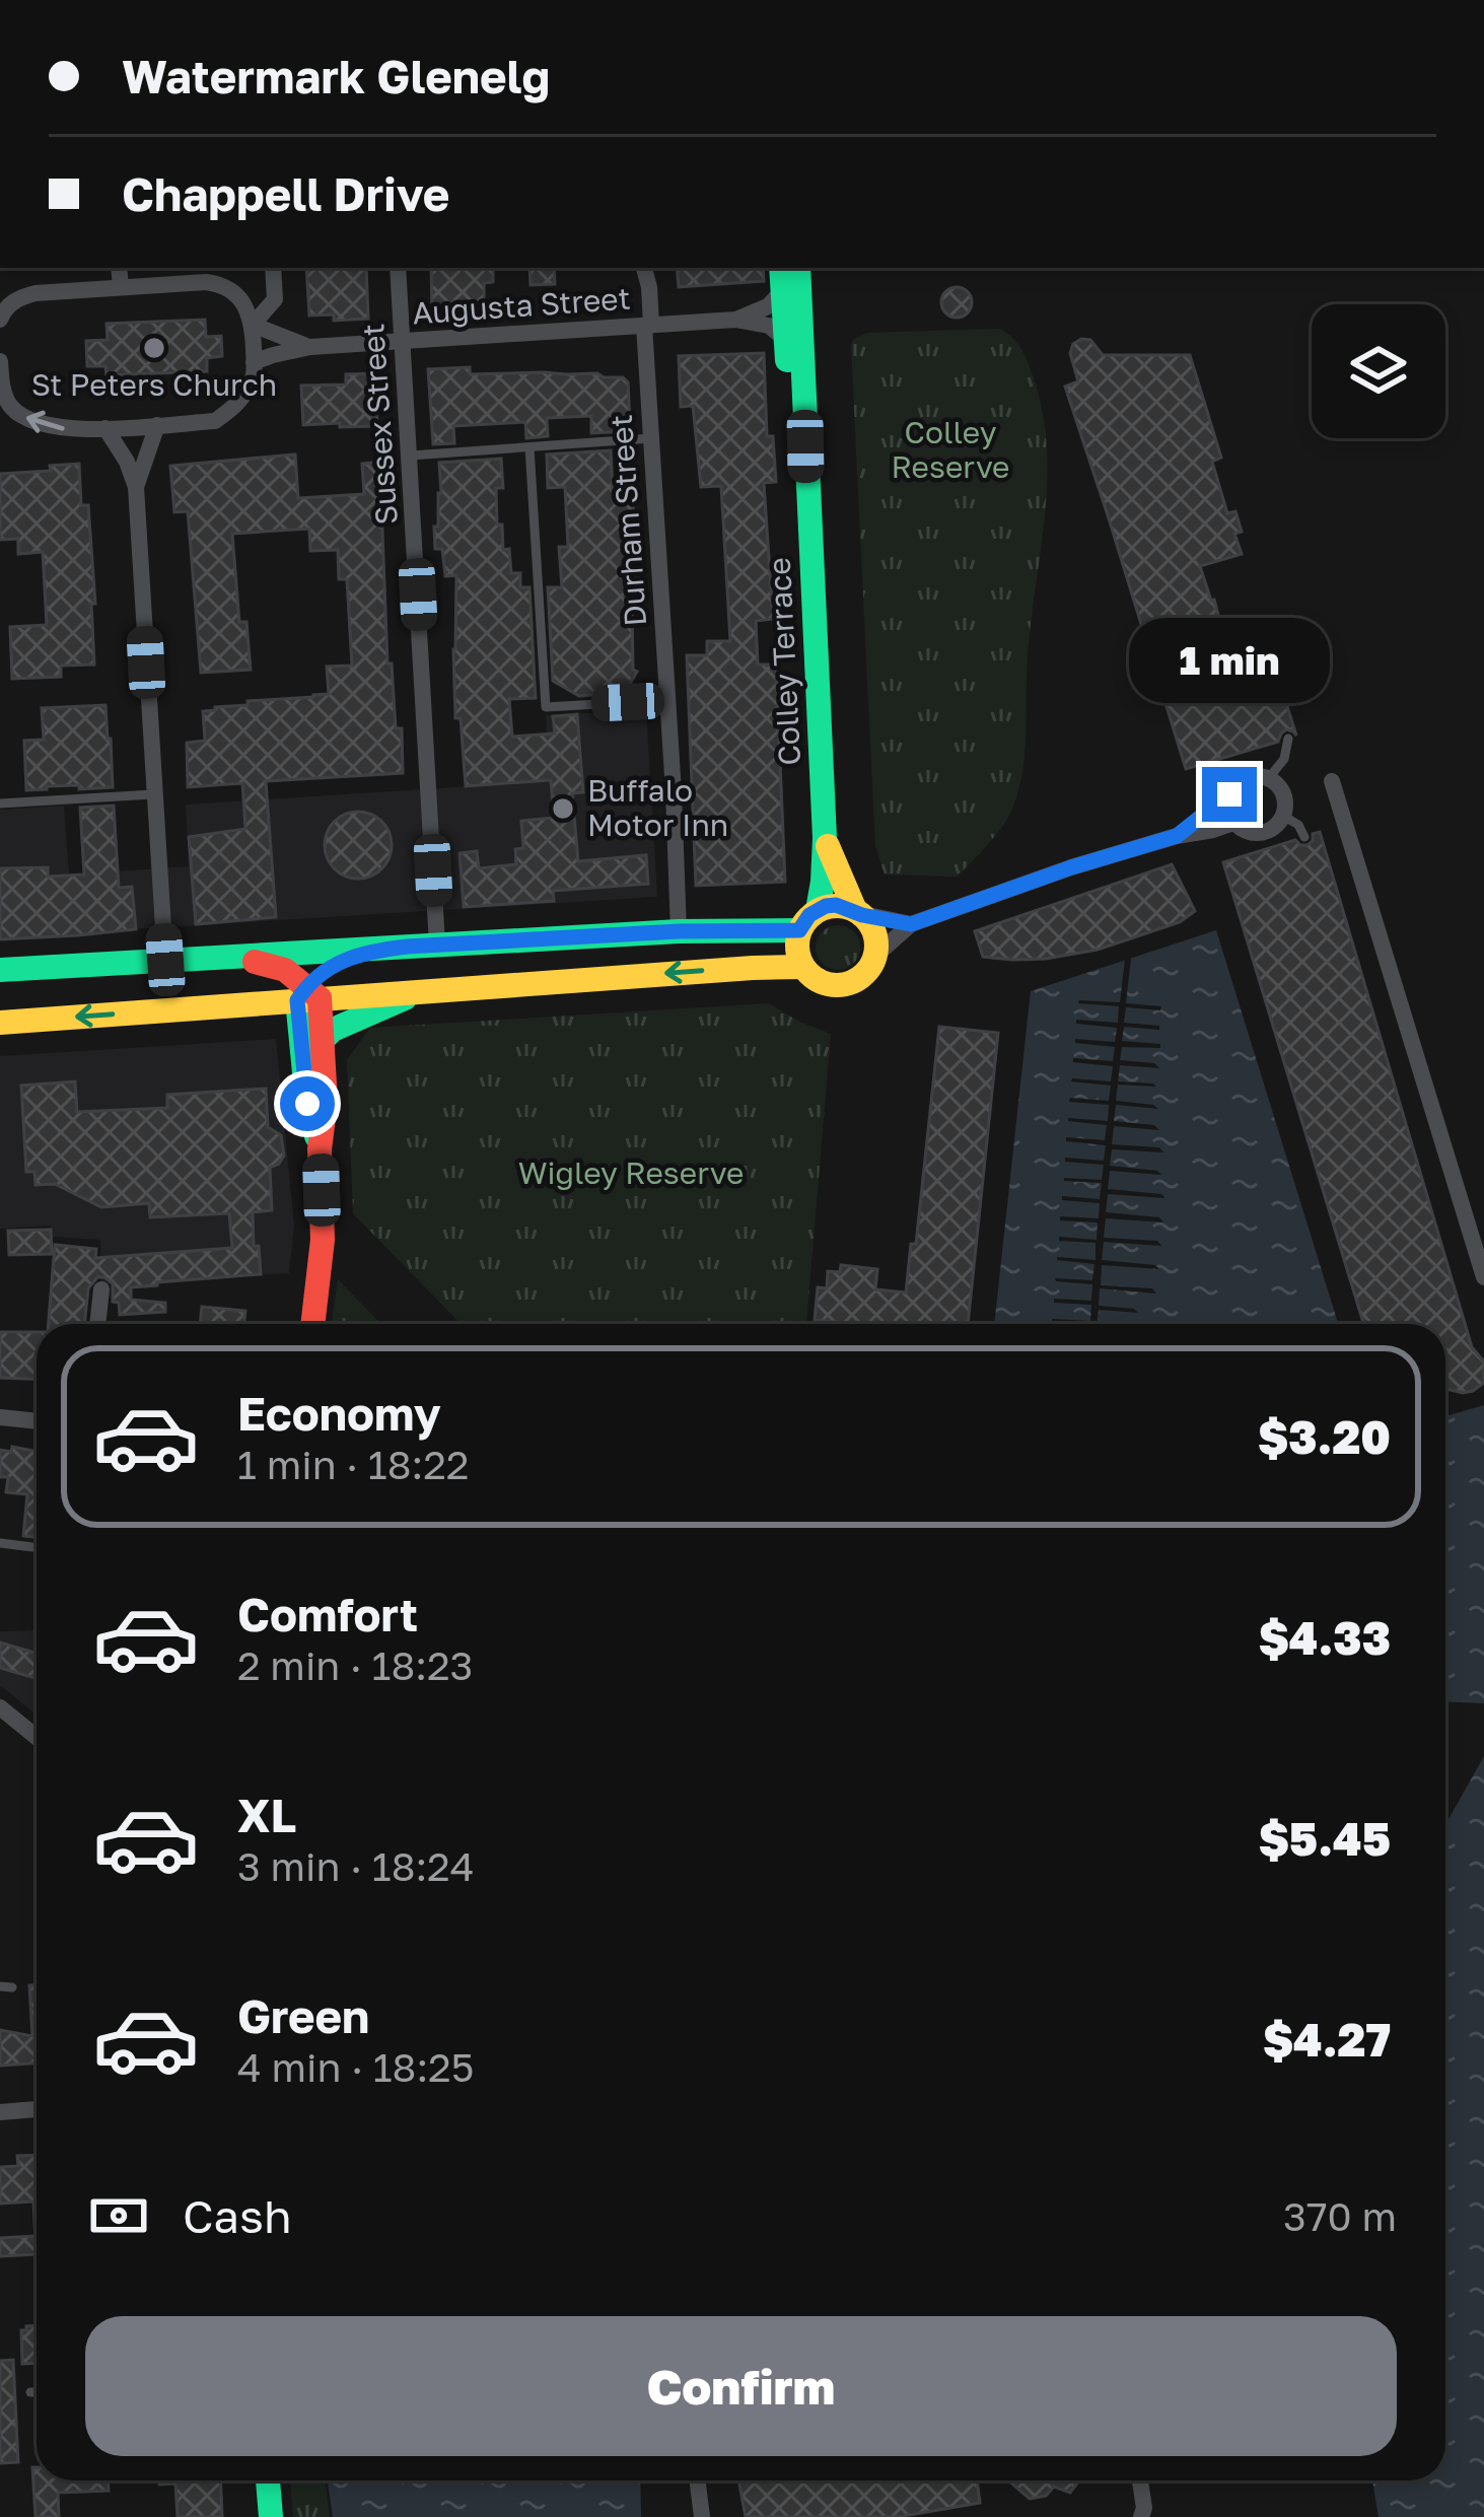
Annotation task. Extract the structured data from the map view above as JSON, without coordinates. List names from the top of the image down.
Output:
{
  "streets": {
    "street": [
      "Augusta Street",
      "Sussex Street",
      "Durham Street",
      "Colley Terrace"
    ]
  },
  "crossings": [
    ["Augusta Street", "Sussex Street"],
    ["Augusta Street", "Durham Street"],
    ["Augusta Street", "Colley Terrace"]
  ],
  "parks": ["Colley Reserve", "Wigley Reserve"],
  "places": ["St Peters Church", "Buffalo Motor Inn"],
  "page": {
    "banner": ["Watermark Glenelg", "Chappell Drive"],
    "bubble": "1 min",
    "list": [
      {
        "name": "Economy",
        "note": "1 min · 18:22",
        "value": "$3.20"
      },
      {
        "name": "Comfort",
        "note": "2 min · 18:23",
        "value": "$4.33"
      },
      {
        "name": "XL",
        "note": "3 min · 18:24",
        "value": "$5.45"
      },
      {
        "name": "Green",
        "note": "4 min · 18:25",
        "value": "$4.27"
      }
    ],
    "pay": ["Cash", "370 m"],
    "buttons": "Confirm"
  }
}
